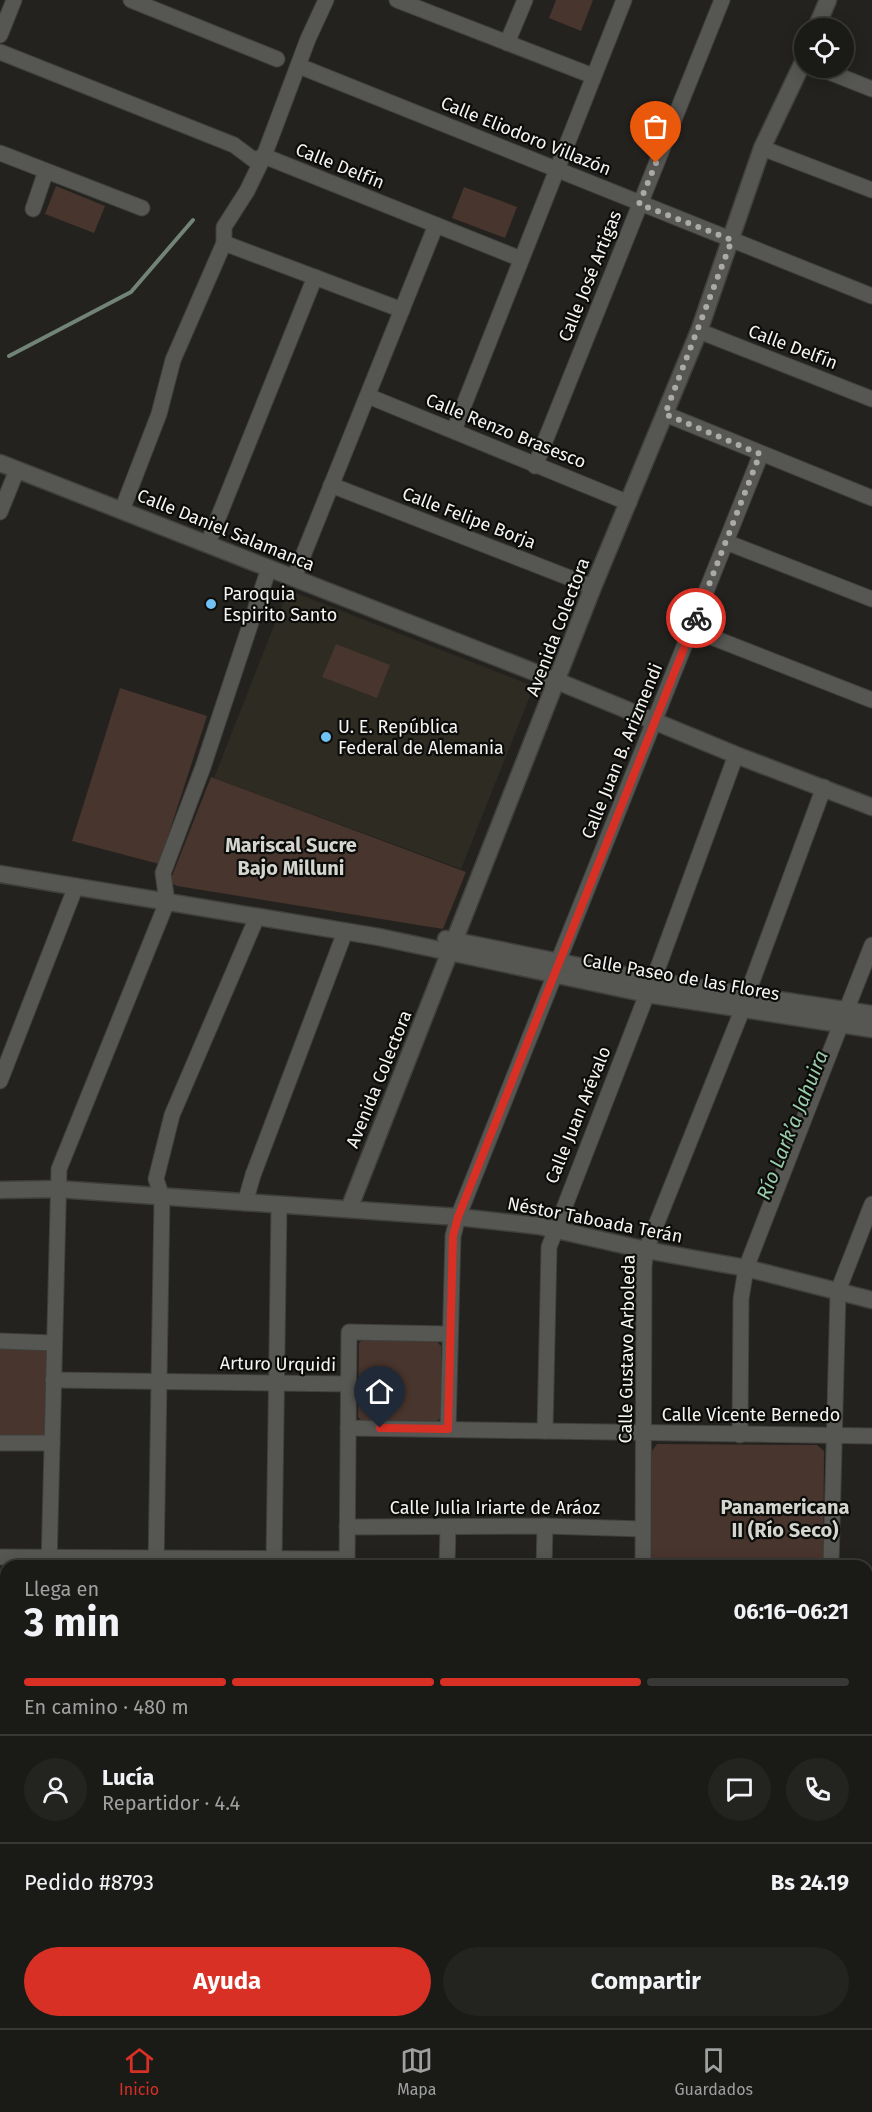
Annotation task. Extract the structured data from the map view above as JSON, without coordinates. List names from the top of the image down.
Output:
{
  "streets": {
    "street": [
      "Calle Eliodoro Villazón",
      "Calle Delfín",
      "Calle José Artigas",
      "Calle Renzo Brasesco",
      "Calle Felipe Borja",
      "Calle Daniel Salamanca",
      "Avenida Colectora",
      "Calle Juan B. Arizmendi",
      "Calle Paseo de las Flores",
      "Calle Juan Arévalo",
      "Néstor Taboada Terán",
      "Calle Gustavo Arboleda",
      "Arturo Urquidi",
      "Calle Vicente Bernedo",
      "Calle Julia Iriarte de Aráoz"
    ]
  },
  "crossings": [
    ["Calle Eliodoro Villazón", "Calle José Artigas"],
    ["Calle Eliodoro Villazón", "Avenida Colectora"],
    ["Calle Delfín", "Avenida Colectora"],
    ["Calle José Artigas", "Calle Renzo Brasesco"],
    ["Calle Renzo Brasesco", "Avenida Colectora"],
    ["Calle Felipe Borja", "Avenida Colectora"],
    ["Calle Daniel Salamanca", "Avenida Colectora"],
    ["Calle Daniel Salamanca", "Calle Juan B. Arizmendi"],
    ["Calle Daniel Salamanca", "Calle Juan Arévalo"],
    ["Calle Daniel Salamanca", "Calle Gustavo Arboleda"],
    ["Avenida Colectora", "Calle Paseo de las Flores"],
    ["Avenida Colectora", "Néstor Taboada Terán"],
    ["Calle Juan B. Arizmendi", "Calle Paseo de las Flores"],
    ["Calle Juan B. Arizmendi", "Néstor Taboada Terán"],
    ["Calle Juan B. Arizmendi", "Arturo Urquidi"],
    ["Calle Juan B. Arizmendi", "Calle Vicente Bernedo"],
    ["Calle Paseo de las Flores", "Calle Juan Arévalo"],
    ["Calle Paseo de las Flores", "Calle Gustavo Arboleda"],
    ["Calle Juan Arévalo", "Néstor Taboada Terán"],
    ["Calle Juan Arévalo", "Calle Vicente Bernedo"],
    ["Néstor Taboada Terán", "Calle Gustavo Arboleda"],
    ["Calle Gustavo Arboleda", "Calle Vicente Bernedo"],
    ["Calle Gustavo Arboleda", "Calle Julia Iriarte de Aráoz"]
  ],
  "districts": ["Mariscal Sucre Bajo Milluni", "Panamericana II (Río Seco)"],
  "water": ["Río Lark’a Jahuira"],
  "places": ["Paroquia Espirito Santo", "U. E. República Federal de Alemania"],
  "page": {
    "heading": ["3 min", "Llega en", "06:16–06:21"],
    "panel": [
      "Lucía",
      "Repartidor · 4.4",
      "Pedido #8793",
      "Bs 24.19"
    ],
    "bar": "En camino · 480 m",
    "buttons": ["Ayuda", "Compartir"],
    "tabs": ["Inicio", "Mapa", "Guardados"]
  }
}
